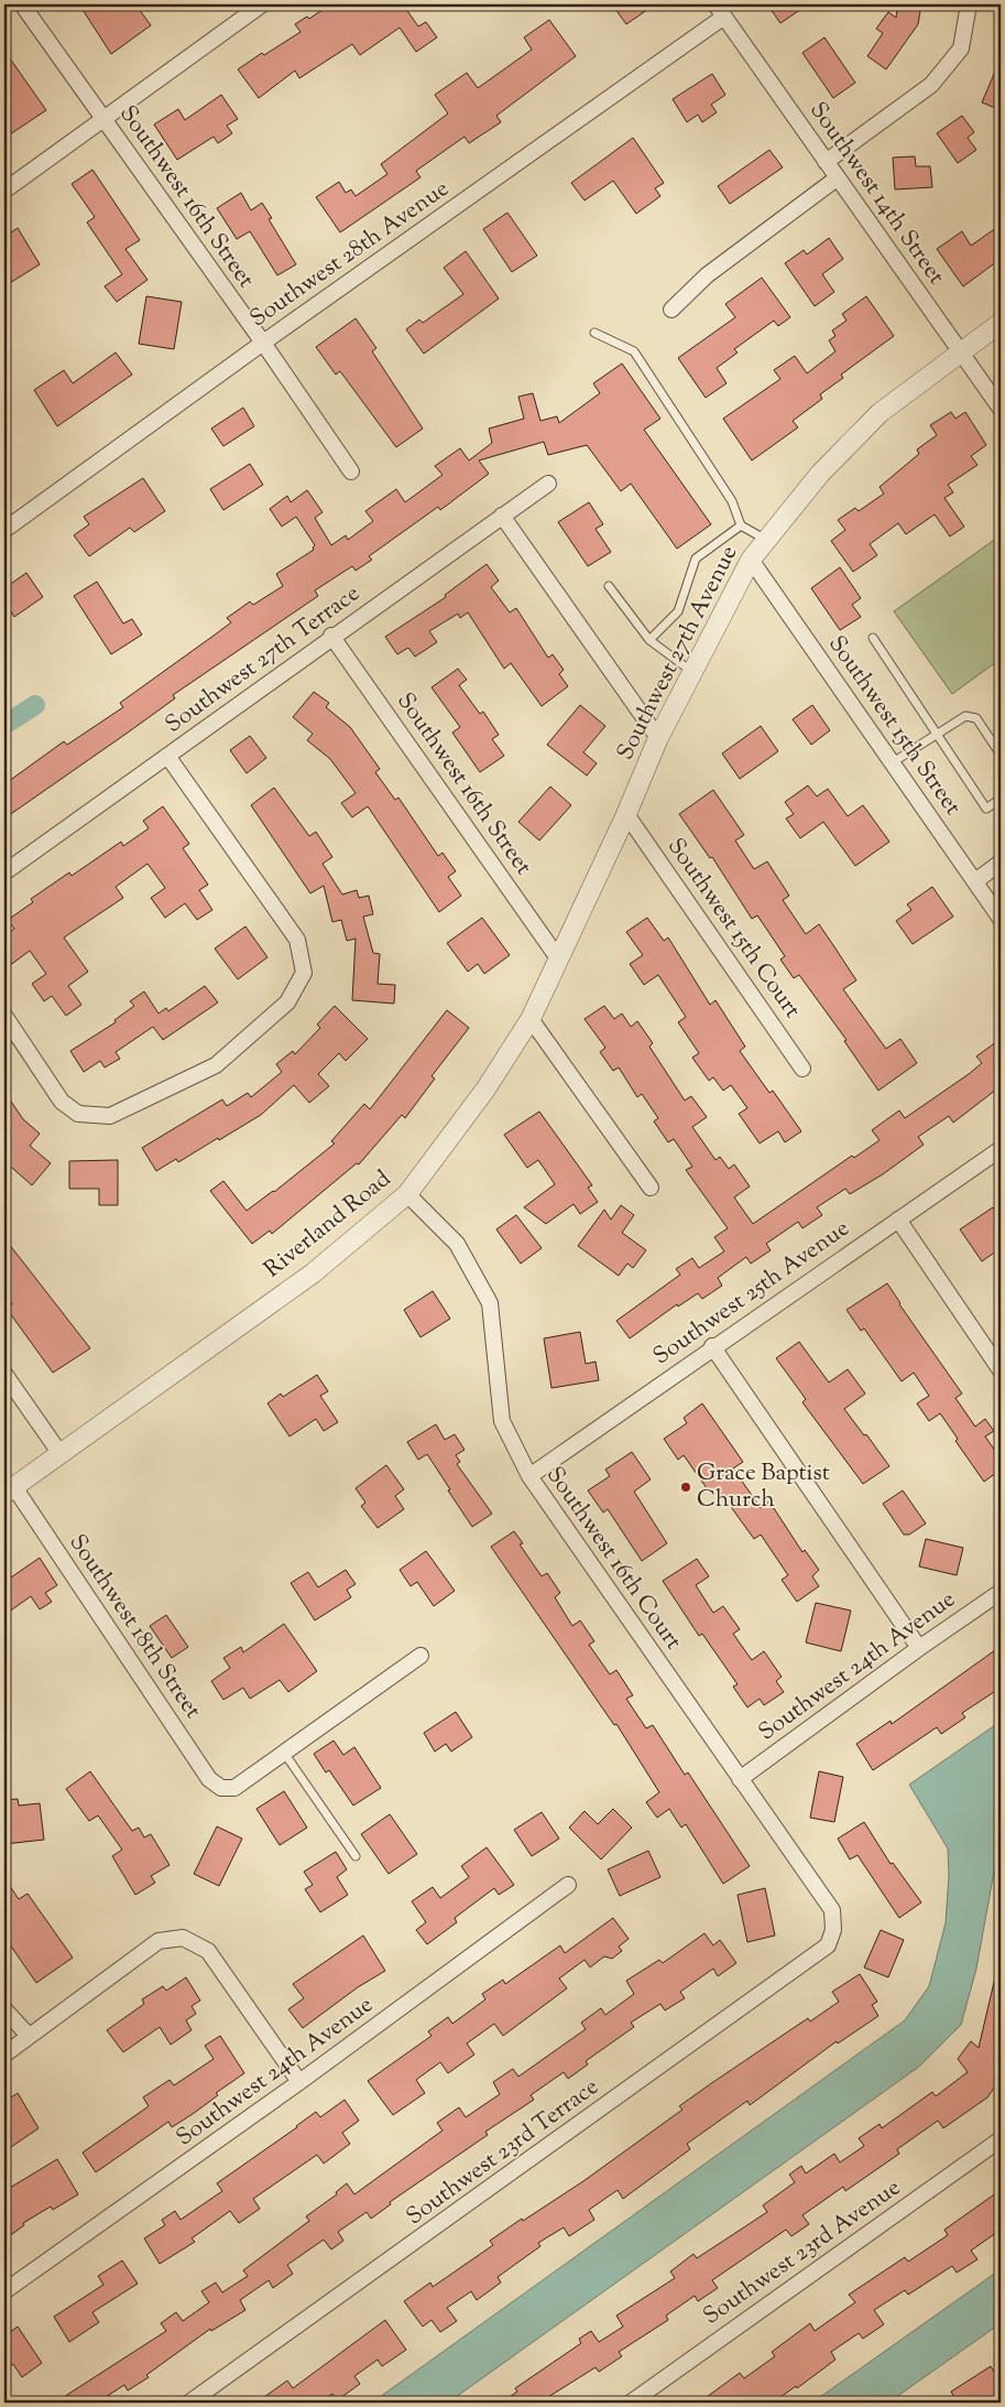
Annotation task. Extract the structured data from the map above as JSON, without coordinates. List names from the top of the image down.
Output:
{
  "streets": {
    "street": [
      "Southwest 14th Street",
      "Southwest 16th Street",
      "Southwest 28th Avenue",
      "Southwest 27th Avenue",
      "Southwest 27th Terrace",
      "Southwest 15th Street",
      "Southwest 15th Court",
      "Riverland Road",
      "Southwest 25th Avenue",
      "Southwest 16th Court",
      "Southwest 18th Street",
      "Southwest 24th Avenue",
      "Southwest 23rd Terrace",
      "Southwest 23rd Avenue"
    ]
  },
  "crossings": [
    ["Southwest 14th Street", "Southwest 28th Avenue"],
    ["Southwest 14th Street", "Southwest 27th Avenue"],
    ["Southwest 16th Street", "Southwest 28th Avenue"],
    ["Southwest 16th Street", "Southwest 27th Terrace"],
    ["Southwest 16th Street", "Riverland Road"],
    ["Southwest 27th Avenue", "Southwest 15th Street"],
    ["Southwest 27th Avenue", "Southwest 15th Court"],
    ["Southwest 27th Avenue", "Riverland Road"],
    ["Southwest 15th Court", "Riverland Road"],
    ["Riverland Road", "Southwest 16th Court"],
    ["Riverland Road", "Southwest 18th Street"],
    ["Southwest 25th Avenue", "Southwest 16th Court"],
    ["Southwest 16th Court", "Southwest 24th Avenue"],
    ["Southwest 16th Court", "Southwest 23rd Terrace"]
  ],
  "places": ["Grace Baptist Church"]
}
